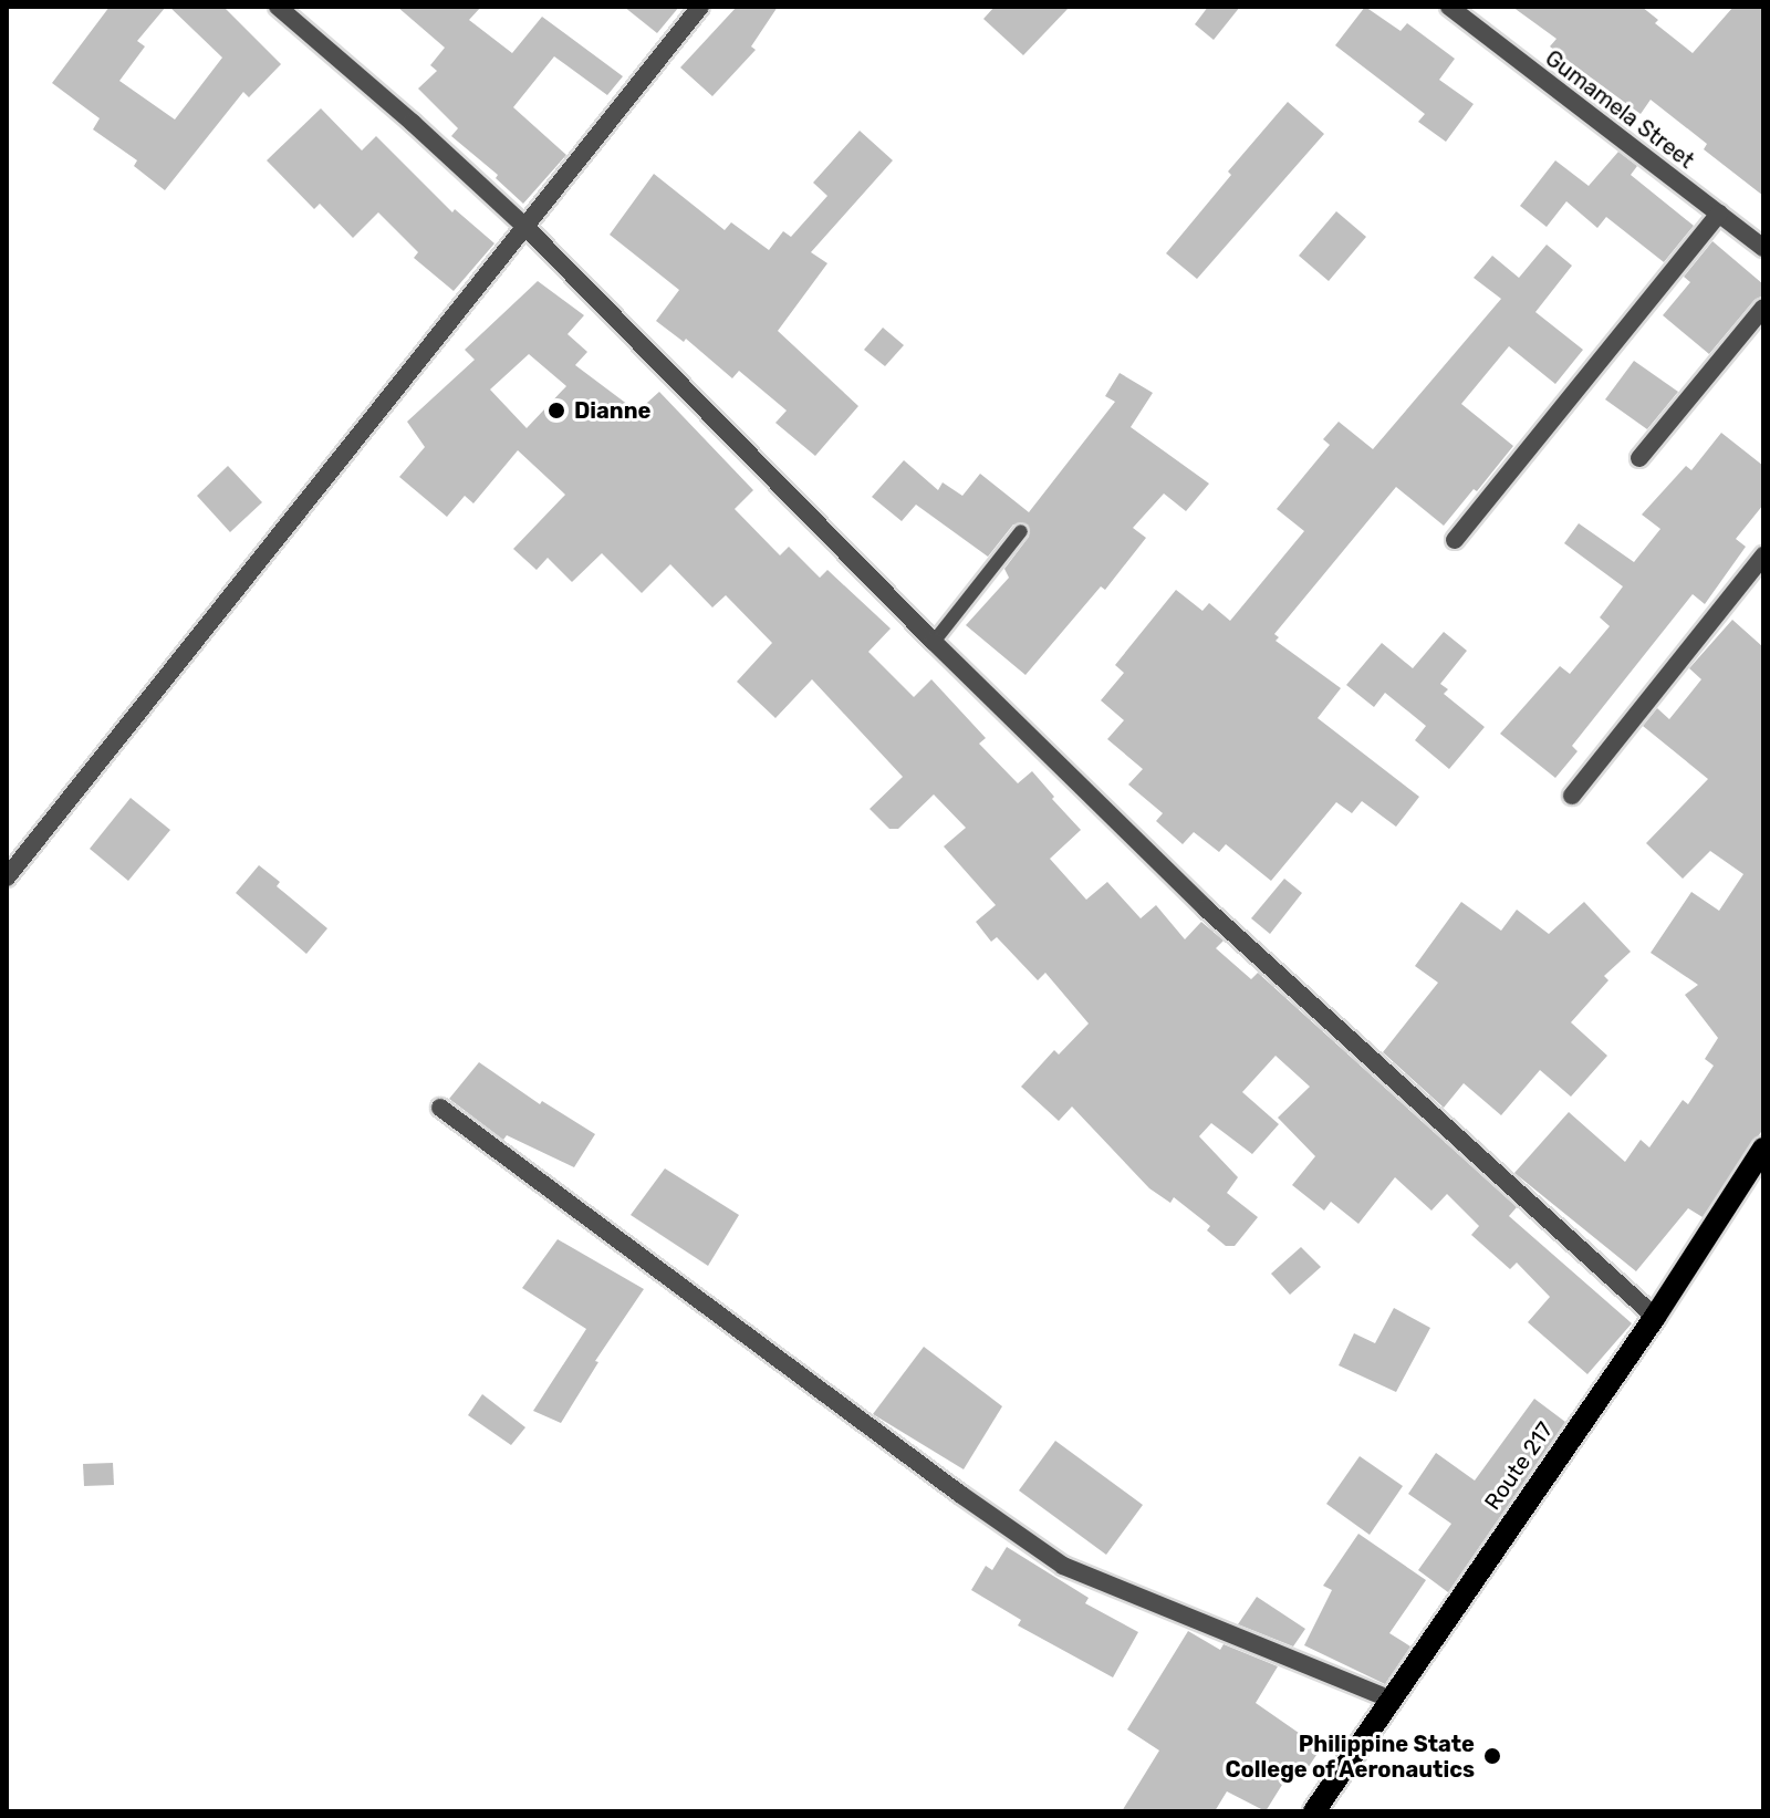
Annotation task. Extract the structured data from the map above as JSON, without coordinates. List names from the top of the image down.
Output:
{
  "streets": {
    "main road": ["Route 217"],
    "street": ["Gumamela Street"]
  },
  "places": ["Dianne", "Philippine State College of Aeronautics"]
}
